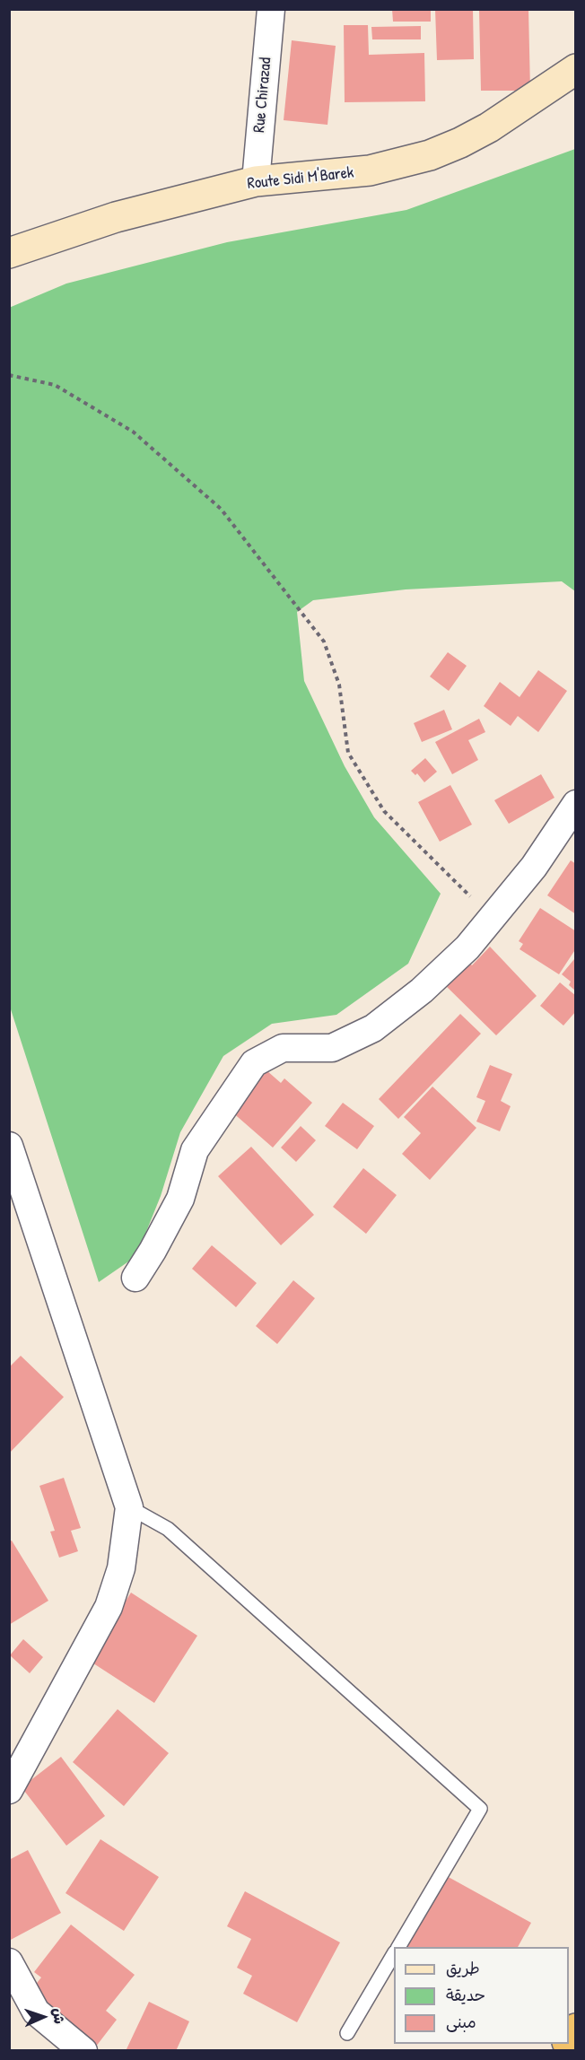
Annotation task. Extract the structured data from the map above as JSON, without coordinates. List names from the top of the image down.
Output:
{
  "streets": {
    "main road": ["Route Sidi M'Barek"],
    "street": ["Rue Chirazad"]
  },
  "crossings": [
    ["Rue Chirazad", "Route Sidi M'Barek"]
  ],
  "legend": ["طريق", "حديقة", "مبنى"],
  "north": "right"
}
